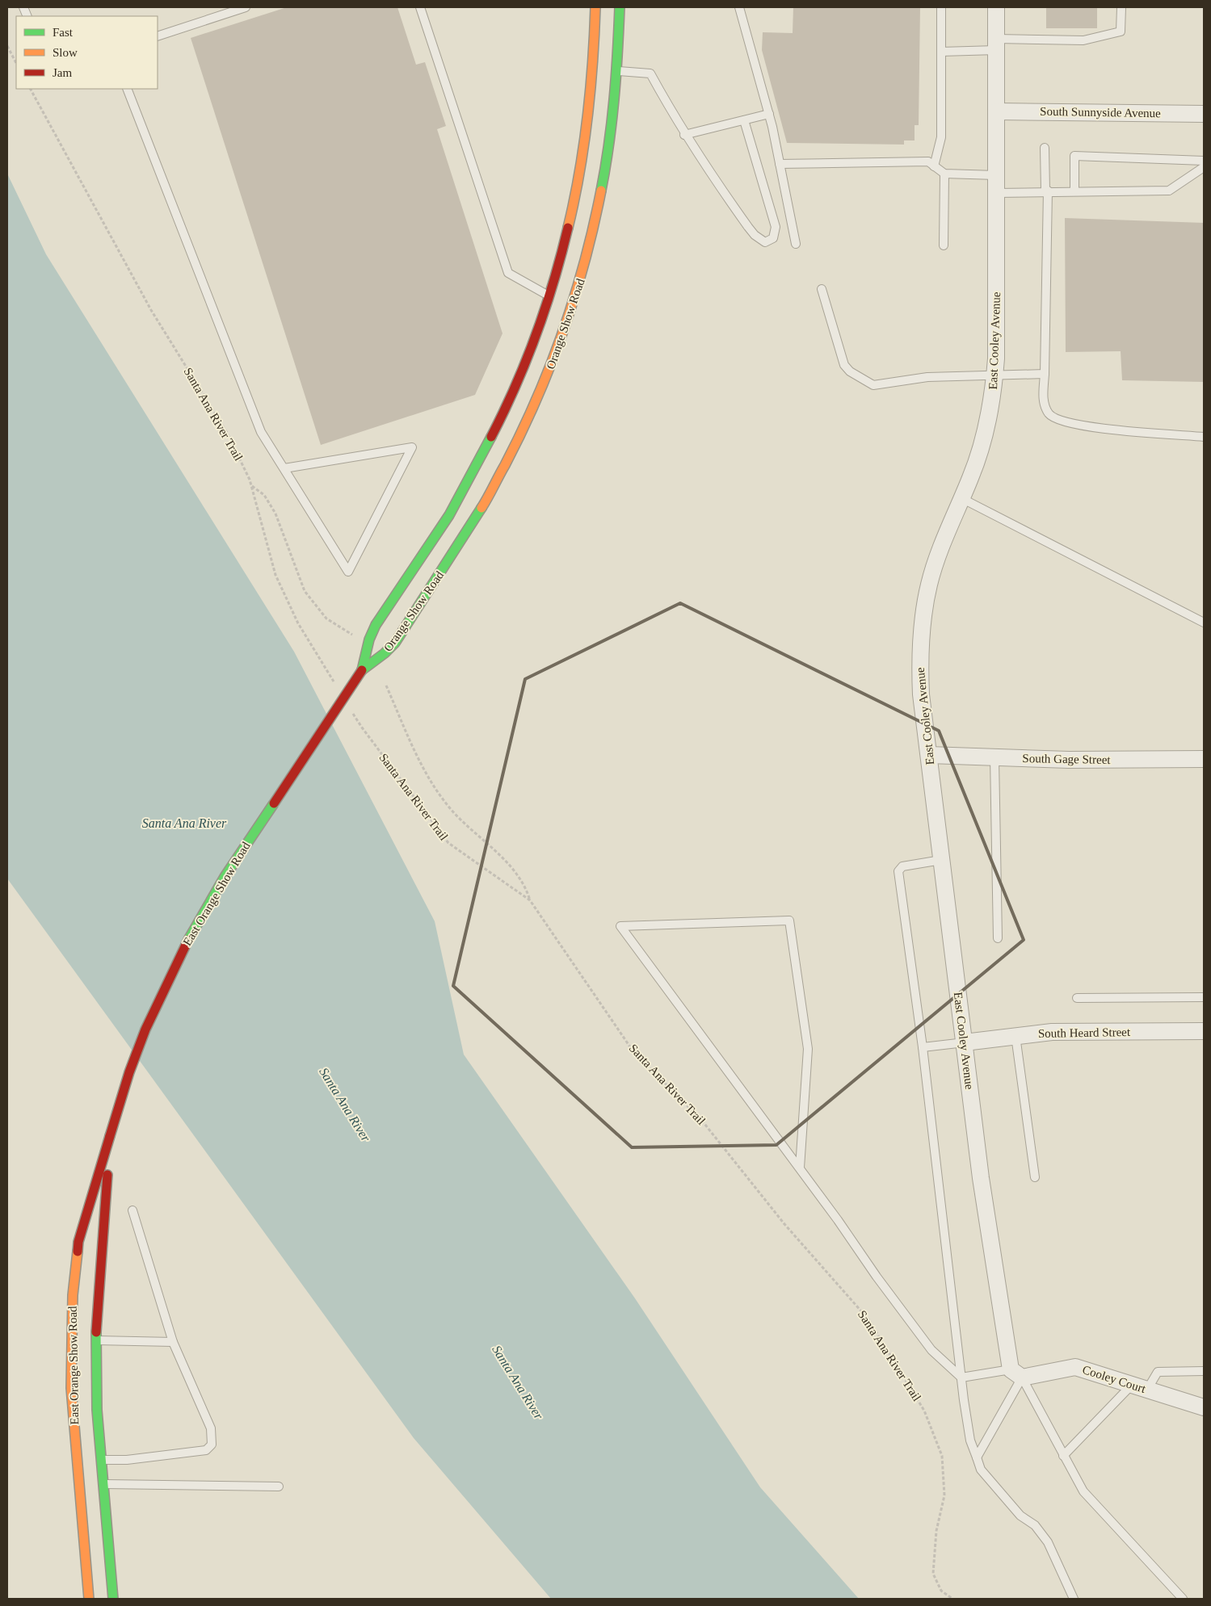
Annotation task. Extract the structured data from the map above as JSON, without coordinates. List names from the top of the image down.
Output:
{
  "streets": {
    "main road": ["Orange Show Road", "East Orange Show Road"],
    "street": [
      "South Sunnyside Avenue",
      "East Cooley Avenue",
      "South Gage Street",
      "South Heard Street",
      "Cooley Court"
    ],
    "path": ["Santa Ana River Trail"]
  },
  "crossings": [
    ["South Sunnyside Avenue", "East Cooley Avenue"],
    ["Orange Show Road", "East Orange Show Road"],
    ["East Cooley Avenue", "South Gage Street"],
    ["East Cooley Avenue", "South Heard Street"],
    ["East Cooley Avenue", "Cooley Court"]
  ],
  "water": ["Santa Ana River"],
  "legend": ["Fast", "Slow", "Jam"]
}
